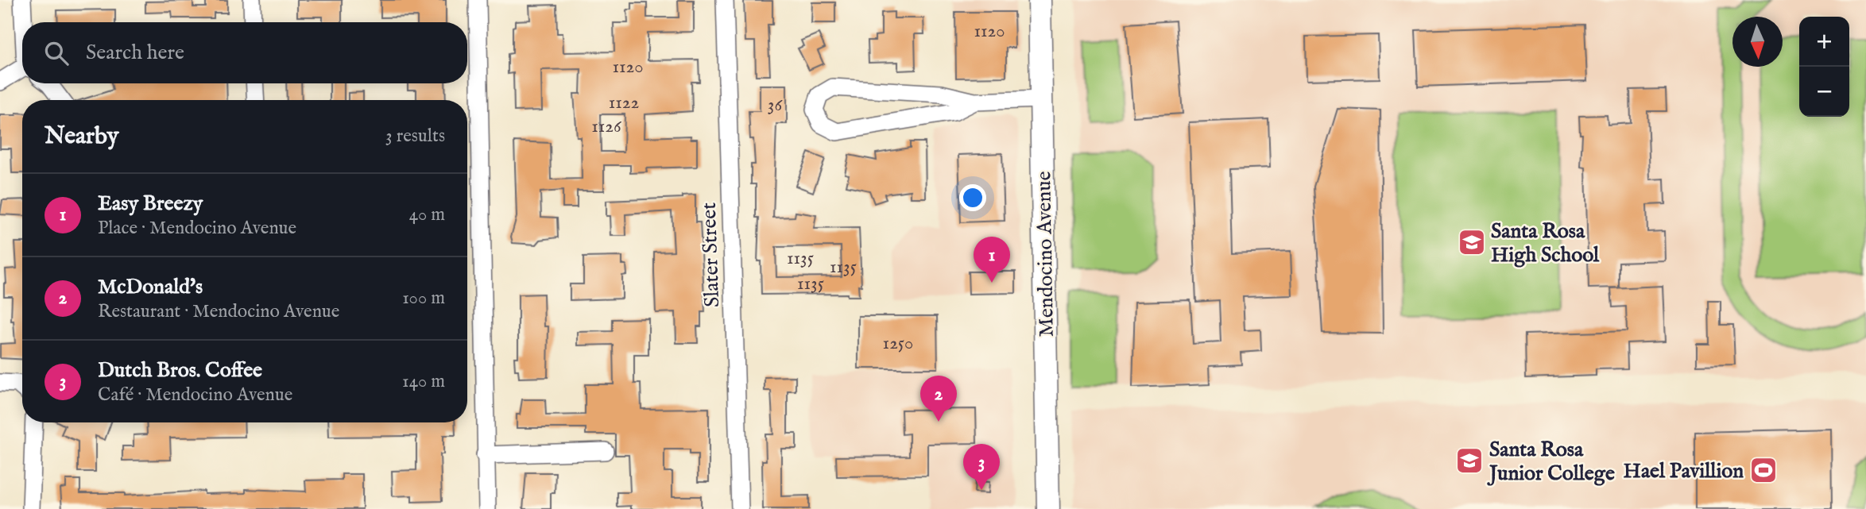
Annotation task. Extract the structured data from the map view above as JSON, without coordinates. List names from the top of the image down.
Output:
{
  "streets": {
    "main road": ["Mendocino Avenue"],
    "street": ["Slater Street"]
  },
  "places": {
    "school or university": ["Santa Rosa High School", "Santa Rosa Junior College"],
    "sports": ["Hael Pavillion"]
  },
  "house_numbers": [
    "1120",
    "1120",
    "1122",
    "36",
    "1126",
    "1135",
    "1135",
    "1135",
    "1250"
  ],
  "north": "bottom",
  "page": {
    "map_buttons": ["+", "−"],
    "search": "Search here",
    "heading": ["Nearby", "3 results"],
    "list": [
      {
        "mark": "1",
        "name": "Easy Breezy",
        "note": "Place · Mendocino Avenue",
        "value": "40 m"
      },
      {
        "mark": "2",
        "name": "McDonald's",
        "note": "Restaurant · Mendocino Avenue",
        "value": "100 m"
      },
      {
        "mark": "3",
        "name": "Dutch Bros. Coffee",
        "note": "Café · Mendocino Avenue",
        "value": "140 m"
      }
    ],
    "pins": ["1", "2", "3"]
  }
}
